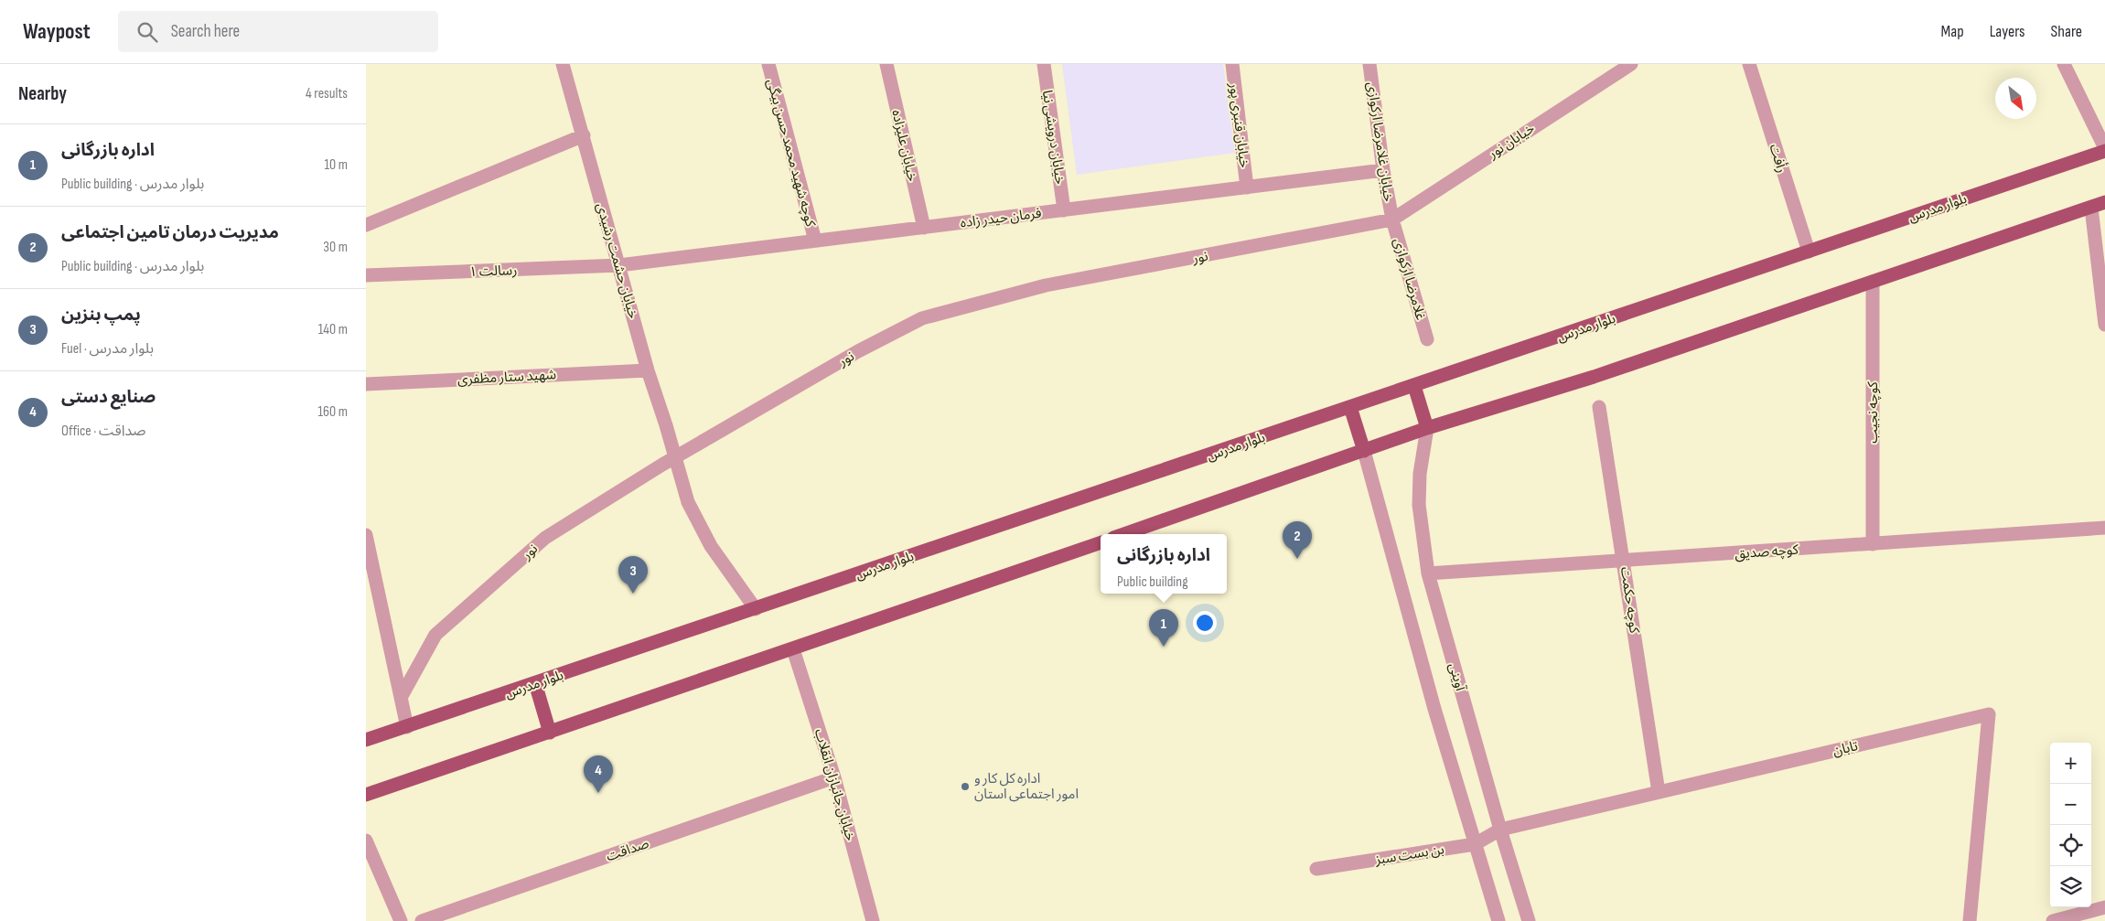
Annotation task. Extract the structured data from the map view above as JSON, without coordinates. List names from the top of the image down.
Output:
{
  "streets": {
    "main road": ["بلوار مدرس"],
    "street": [
      "خیابان قنبری پور",
      "خیابان درویشی نیا",
      "خیابان نور",
      "خیابان غلامرضا ارکوازی",
      "خیابان علیزاده",
      "کوچه شهید محمد حسن بیگی",
      "رأفت",
      "فرمان حیدر زاده",
      "نور",
      "خیابان حشمت رشیدی",
      "رسالت ۱",
      "غلامرضا ارکوازی",
      "شهید ستار مظفری",
      "کوچه نجیب",
      "کوچه صدیق",
      "کوچه حکمت",
      "آوینی",
      "تابان",
      "خیابان جانبازان انقلاب",
      "صداقت",
      "بن بست سبز"
    ]
  },
  "crossings": [
    ["خیابان قنبری پور", "فرمان حیدر زاده"],
    ["خیابان درویشی نیا", "فرمان حیدر زاده"],
    ["خیابان نور", "خیابان غلامرضا ارکوازی"],
    ["خیابان نور", "نور"],
    ["خیابان نور", "غلامرضا ارکوازی"],
    ["خیابان غلامرضا ارکوازی", "فرمان حیدر زاده"],
    ["خیابان غلامرضا ارکوازی", "نور"],
    ["خیابان غلامرضا ارکوازی", "غلامرضا ارکوازی"],
    ["خیابان علیزاده", "فرمان حیدر زاده"],
    ["کوچه شهید محمد حسن بیگی", "فرمان حیدر زاده"],
    ["رأفت", "بلوار مدرس"],
    ["بلوار مدرس", "خیابان حشمت رشیدی"],
    ["فرمان حیدر زاده", "خیابان حشمت رشیدی"],
    ["فرمان حیدر زاده", "رسالت ۱"],
    ["نور", "خیابان حشمت رشیدی"],
    ["نور", "غلامرضا ارکوازی"],
    ["خیابان حشمت رشیدی", "رسالت ۱"],
    ["خیابان حشمت رشیدی", "شهید ستار مظفری"],
    ["کوچه نجیب", "کوچه صدیق"],
    ["کوچه صدیق", "کوچه حکمت"],
    ["کوچه صدیق", "آوینی"],
    ["کوچه حکمت", "تابان"],
    ["آوینی", "تابان"],
    ["آوینی", "بن بست سبز"],
    ["تابان", "بن بست سبز"],
    ["خیابان جانبازان انقلاب", "صداقت"]
  ],
  "places": ["اداره کل کار و امور اجتماعی استان"],
  "north": "bottom right",
  "page": {
    "header": "Waypost",
    "search": "Search here",
    "nav": ["Map", "Layers", "Share"],
    "heading": ["Nearby", "4 results"],
    "list": [
      {
        "mark": "1",
        "name": "اداره بازرگانی",
        "note": "Public building · بلوار مدرس",
        "value": "10 m"
      },
      {
        "mark": "2",
        "name": "مدیریت درمان تامین اجتماعی",
        "note": "Public building · بلوار مدرس",
        "value": "30 m"
      },
      {
        "mark": "3",
        "name": "پمپ بنزین",
        "note": "Fuel · بلوار مدرس",
        "value": "140 m"
      },
      {
        "mark": "4",
        "name": "صنایع دستی",
        "note": "Office · صداقت",
        "value": "160 m"
      }
    ],
    "pins": [
      "2",
      "3",
      "1",
      "4"
    ],
    "popup": ["اداره بازرگانی", "Public building"],
    "map_buttons": ["+", "−"]
  }
}
